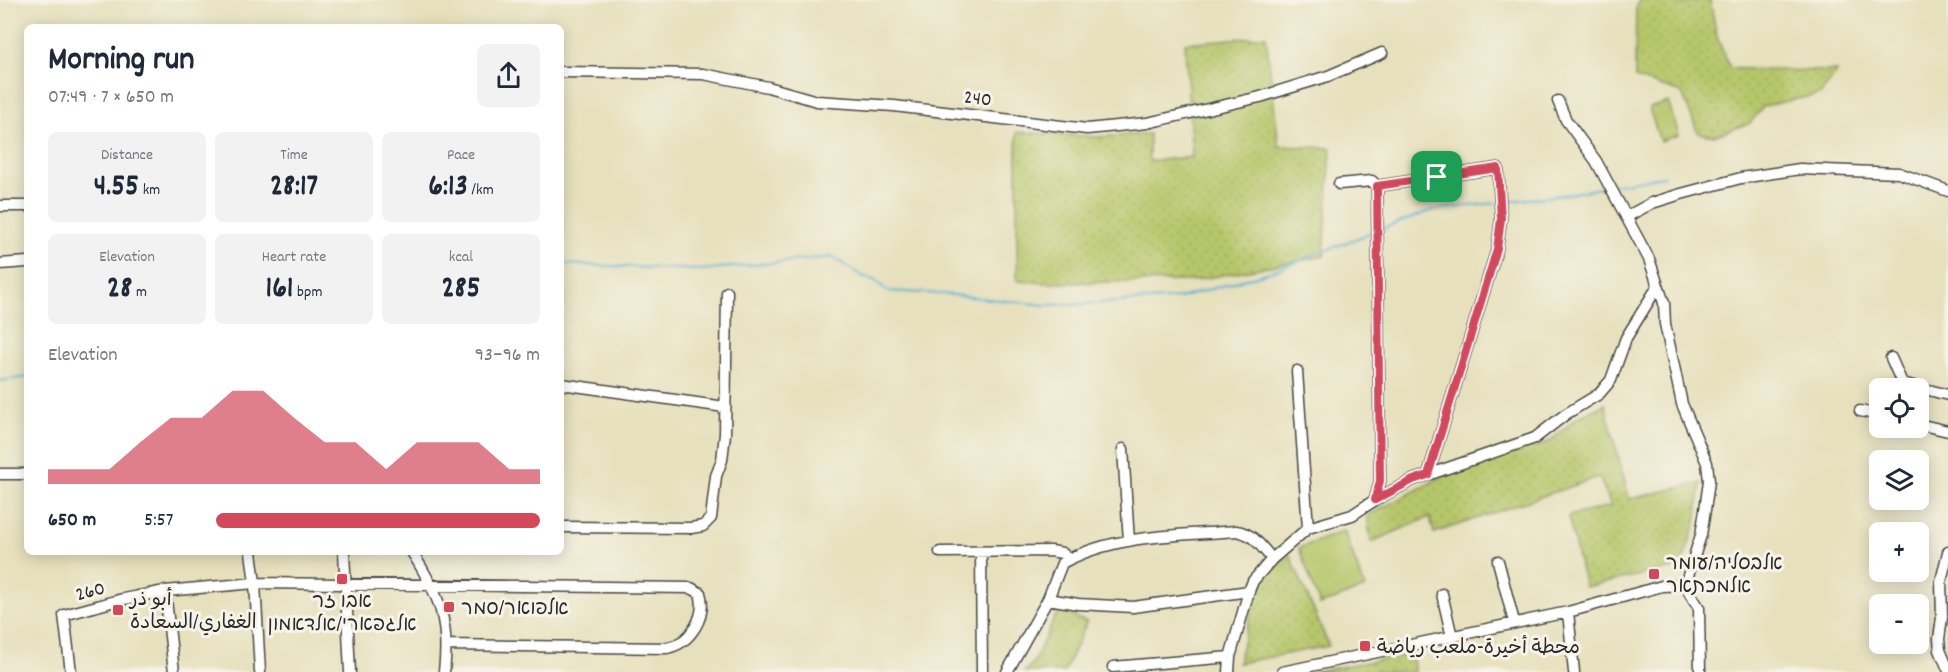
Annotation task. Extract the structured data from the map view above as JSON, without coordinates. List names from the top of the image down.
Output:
{
  "streets": {
    "street": ["240", "260"]
  },
  "places": {
    "transit": [
      "אלבסליה/עומר אלמכתאר",
      "אבו זר אלגפארי/אלדאמון",
      "אלפואר/סמר",
      "أبو ذر الغفاري/السعادة",
      "محطة أخيرة-ملعب رياضة"
    ]
  },
  "page": {
    "heading": ["Morning run", "07:49 · 7 × 650 m"],
    "stats": [
      ["Distance", "4.55 km"],
      ["Time", "28:17"],
      ["Pace", "6:13 /km"],
      ["Elevation", "28 m"],
      ["Heart rate", "161 bpm"],
      ["kcal", "285"]
    ],
    "chart": ["Elevation", "93–96 m"],
    "map_buttons": ["+", "−"],
    "list": [
      {
        "name": "650 m",
        "note": "5:57"
      }
    ]
  }
}
